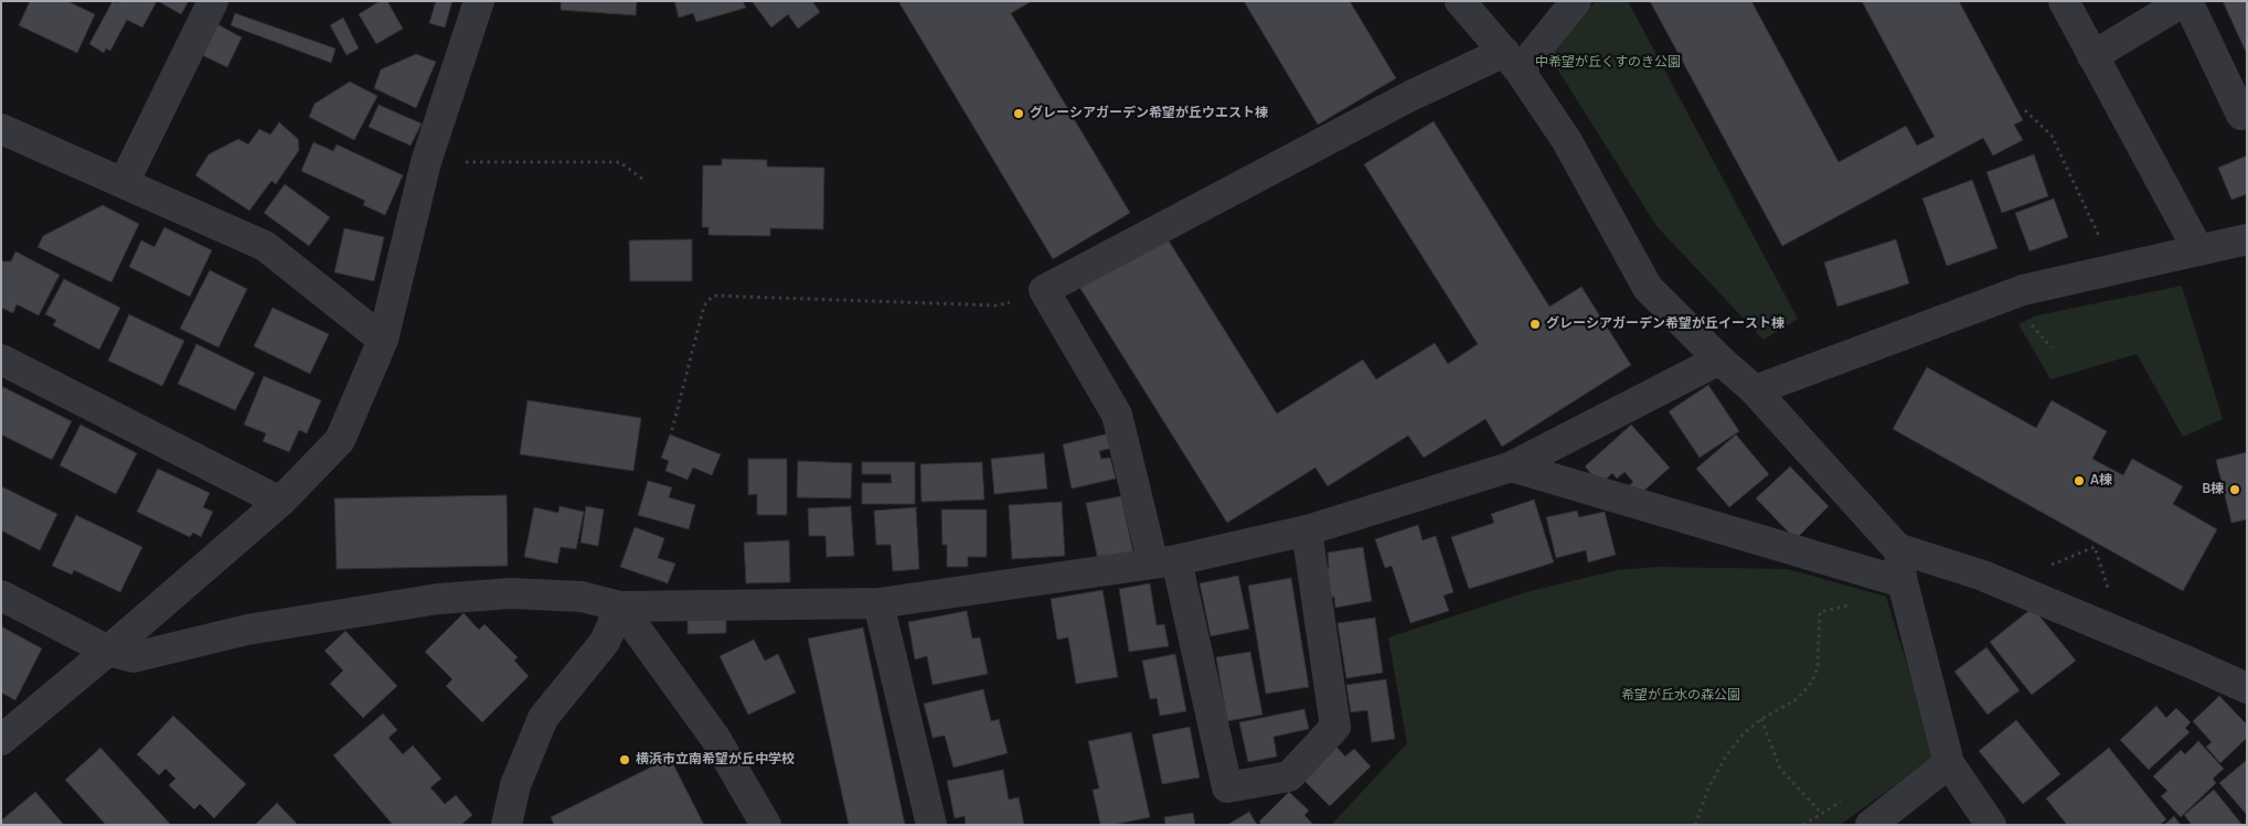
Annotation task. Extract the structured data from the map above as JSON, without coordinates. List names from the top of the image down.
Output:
{
  "parks": ["中希望が丘くすのき公園", "希望が丘水の森公園"],
  "places": [
    "グレーシアガーデン希望が丘ウエスト棟",
    "グレーシアガーデン希望が丘イースト棟",
    "A棟",
    "B棟",
    "横浜市立南希望が丘中学校"
  ]
}
